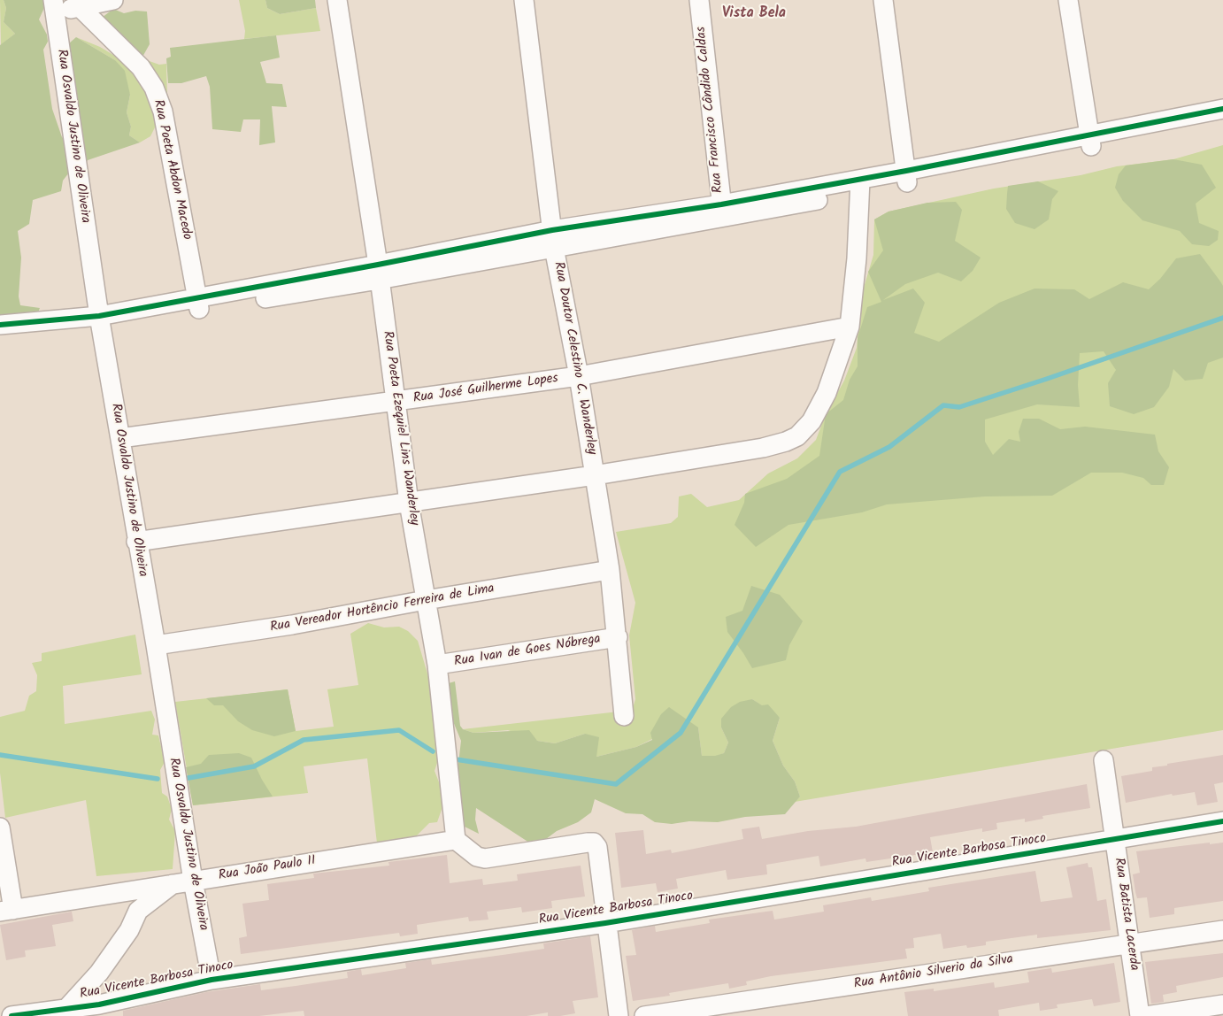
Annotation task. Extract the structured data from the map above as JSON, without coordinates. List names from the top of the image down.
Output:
{
  "streets": {
    "street": [
      "Rua Francisco Cândido Caldas",
      "Rua Osvaldo Justino de Oliveira",
      "Rua Poeta Abdon Macedo",
      "Rua Doutor Celestino C. Wanderley",
      "Rua José Guilherme Lopes",
      "Rua Poeta Ezequiel Lins Wanderley",
      "Rua Vereador Hortêncio Ferreira de Lima",
      "Rua Ivan de Goes Nóbrega",
      "Rua Vicente Barbosa Tinoco",
      "Rua João Paulo II",
      "Rua Batista Lacerda",
      "Rua Antônio Silverio da Silva"
    ]
  },
  "crossings": [
    ["Rua Osvaldo Justino de Oliveira", "Rua José Guilherme Lopes"],
    ["Rua Osvaldo Justino de Oliveira", "Rua Vereador Hortêncio Ferreira de Lima"],
    ["Rua Osvaldo Justino de Oliveira", "Rua Vicente Barbosa Tinoco"],
    ["Rua Osvaldo Justino de Oliveira", "Rua João Paulo II"],
    ["Rua Doutor Celestino C. Wanderley", "Rua José Guilherme Lopes"],
    ["Rua Doutor Celestino C. Wanderley", "Rua Vereador Hortêncio Ferreira de Lima"],
    ["Rua Doutor Celestino C. Wanderley", "Rua Ivan de Goes Nóbrega"],
    ["Rua José Guilherme Lopes", "Rua Poeta Ezequiel Lins Wanderley"],
    ["Rua Poeta Ezequiel Lins Wanderley", "Rua Vereador Hortêncio Ferreira de Lima"],
    ["Rua Poeta Ezequiel Lins Wanderley", "Rua Ivan de Goes Nóbrega"],
    ["Rua Poeta Ezequiel Lins Wanderley", "Rua João Paulo II"],
    ["Rua Vicente Barbosa Tinoco", "Rua Batista Lacerda"],
    ["Rua Batista Lacerda", "Rua Antônio Silverio da Silva"]
  ],
  "districts": ["Vista Bela"]
}
